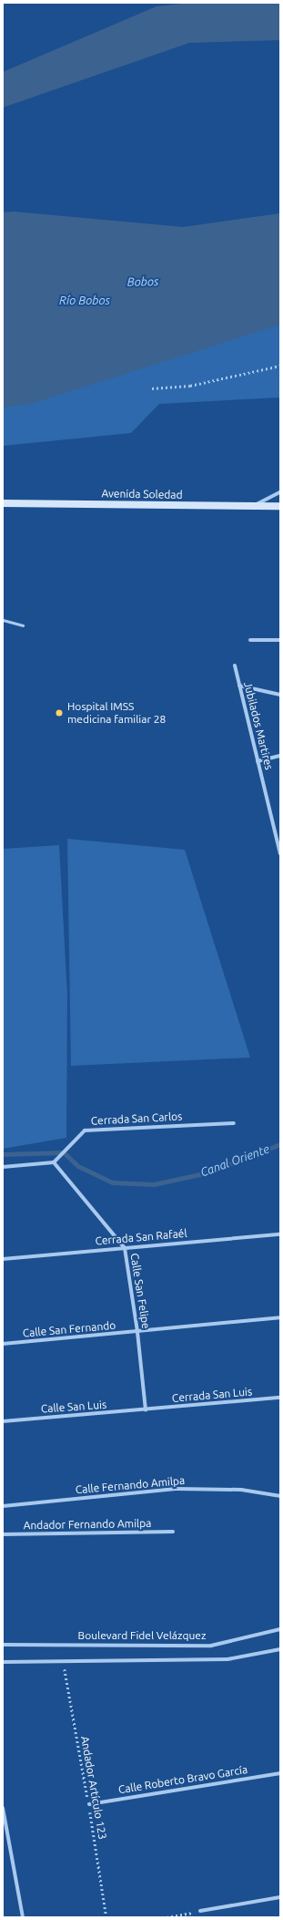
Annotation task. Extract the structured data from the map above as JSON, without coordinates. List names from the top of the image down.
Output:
{
  "streets": {
    "main road": ["Avenida Soledad"],
    "street": [
      "Jubilados Martires",
      "Cerrada San Carlos",
      "Cerrada San Rafaél",
      "Calle San Felipe",
      "Calle San Fernando",
      "Cerrada San Luis",
      "Calle San Luis",
      "Calle Fernando Amilpa",
      "Andador Fernando Amilpa",
      "Boulevard Fidel Velázquez",
      "Calle Roberto Bravo García"
    ],
    "path": ["Andador Artículo 123"]
  },
  "crossings": [
    ["Cerrada San Carlos", "Calle San Felipe"],
    ["Cerrada San Rafaél", "Calle San Felipe"],
    ["Calle San Felipe", "Calle San Fernando"],
    ["Calle San Felipe", "Cerrada San Luis"],
    ["Calle San Felipe", "Calle San Luis"],
    ["Cerrada San Luis", "Calle San Luis"],
    ["Calle Roberto Bravo García", "Andador Artículo 123"]
  ],
  "water": ["Bobos", "Río Bobos", "Canal Oriente"],
  "places": ["Hospital IMSS medicina familiar 28"]
}
